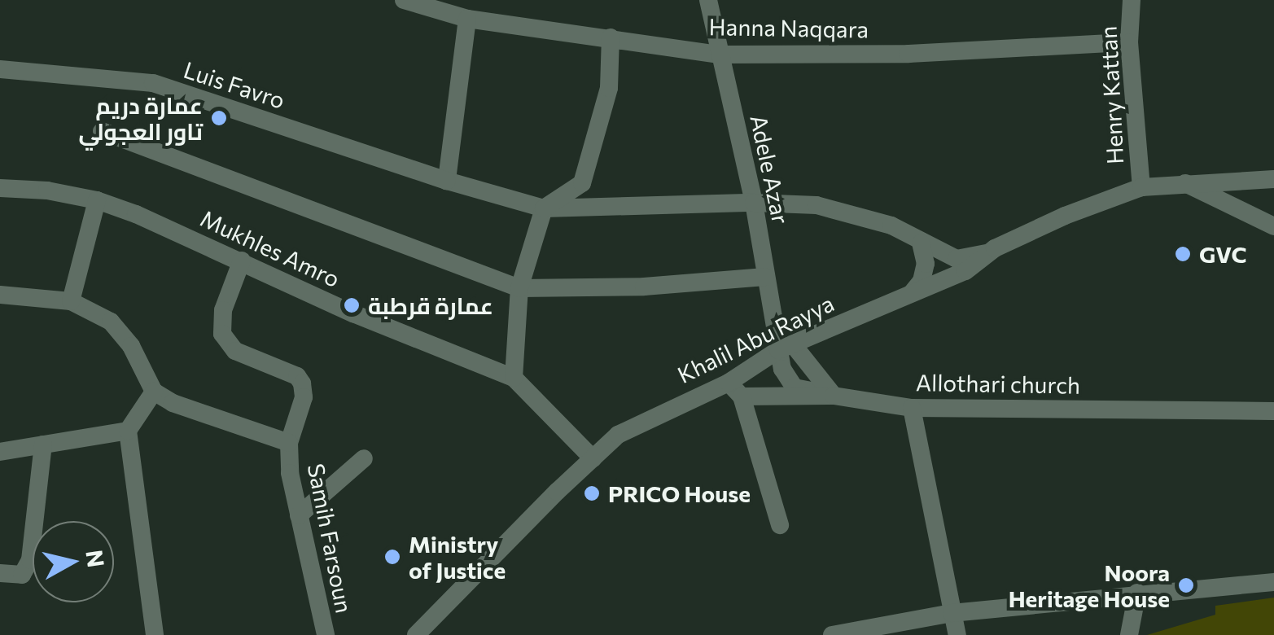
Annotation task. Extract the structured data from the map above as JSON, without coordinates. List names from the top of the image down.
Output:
{
  "streets": {
    "street": [
      "Hanna Naqqara",
      "Luis Favro",
      "Henry Kattan",
      "Adele Azar",
      "Mukhles Amro",
      "Khalil Abu Rayya",
      "Allothari church",
      "Samih Farsoun"
    ]
  },
  "crossings": [
    ["Hanna Naqqara", "Henry Kattan"],
    ["Hanna Naqqara", "Adele Azar"],
    ["Luis Favro", "Adele Azar"],
    ["Luis Favro", "Khalil Abu Rayya"],
    ["Henry Kattan", "Khalil Abu Rayya"],
    ["Adele Azar", "Khalil Abu Rayya"],
    ["Adele Azar", "Allothari church"],
    ["Mukhles Amro", "Samih Farsoun"],
    ["Khalil Abu Rayya", "Allothari church"]
  ],
  "places": [
    "عمارة دريم تاور العجولي",
    "GVC",
    "عمارة قرطبة",
    "PRICO House",
    "Ministry of Justice",
    "Noora Heritage House"
  ],
  "north": "right"
}
